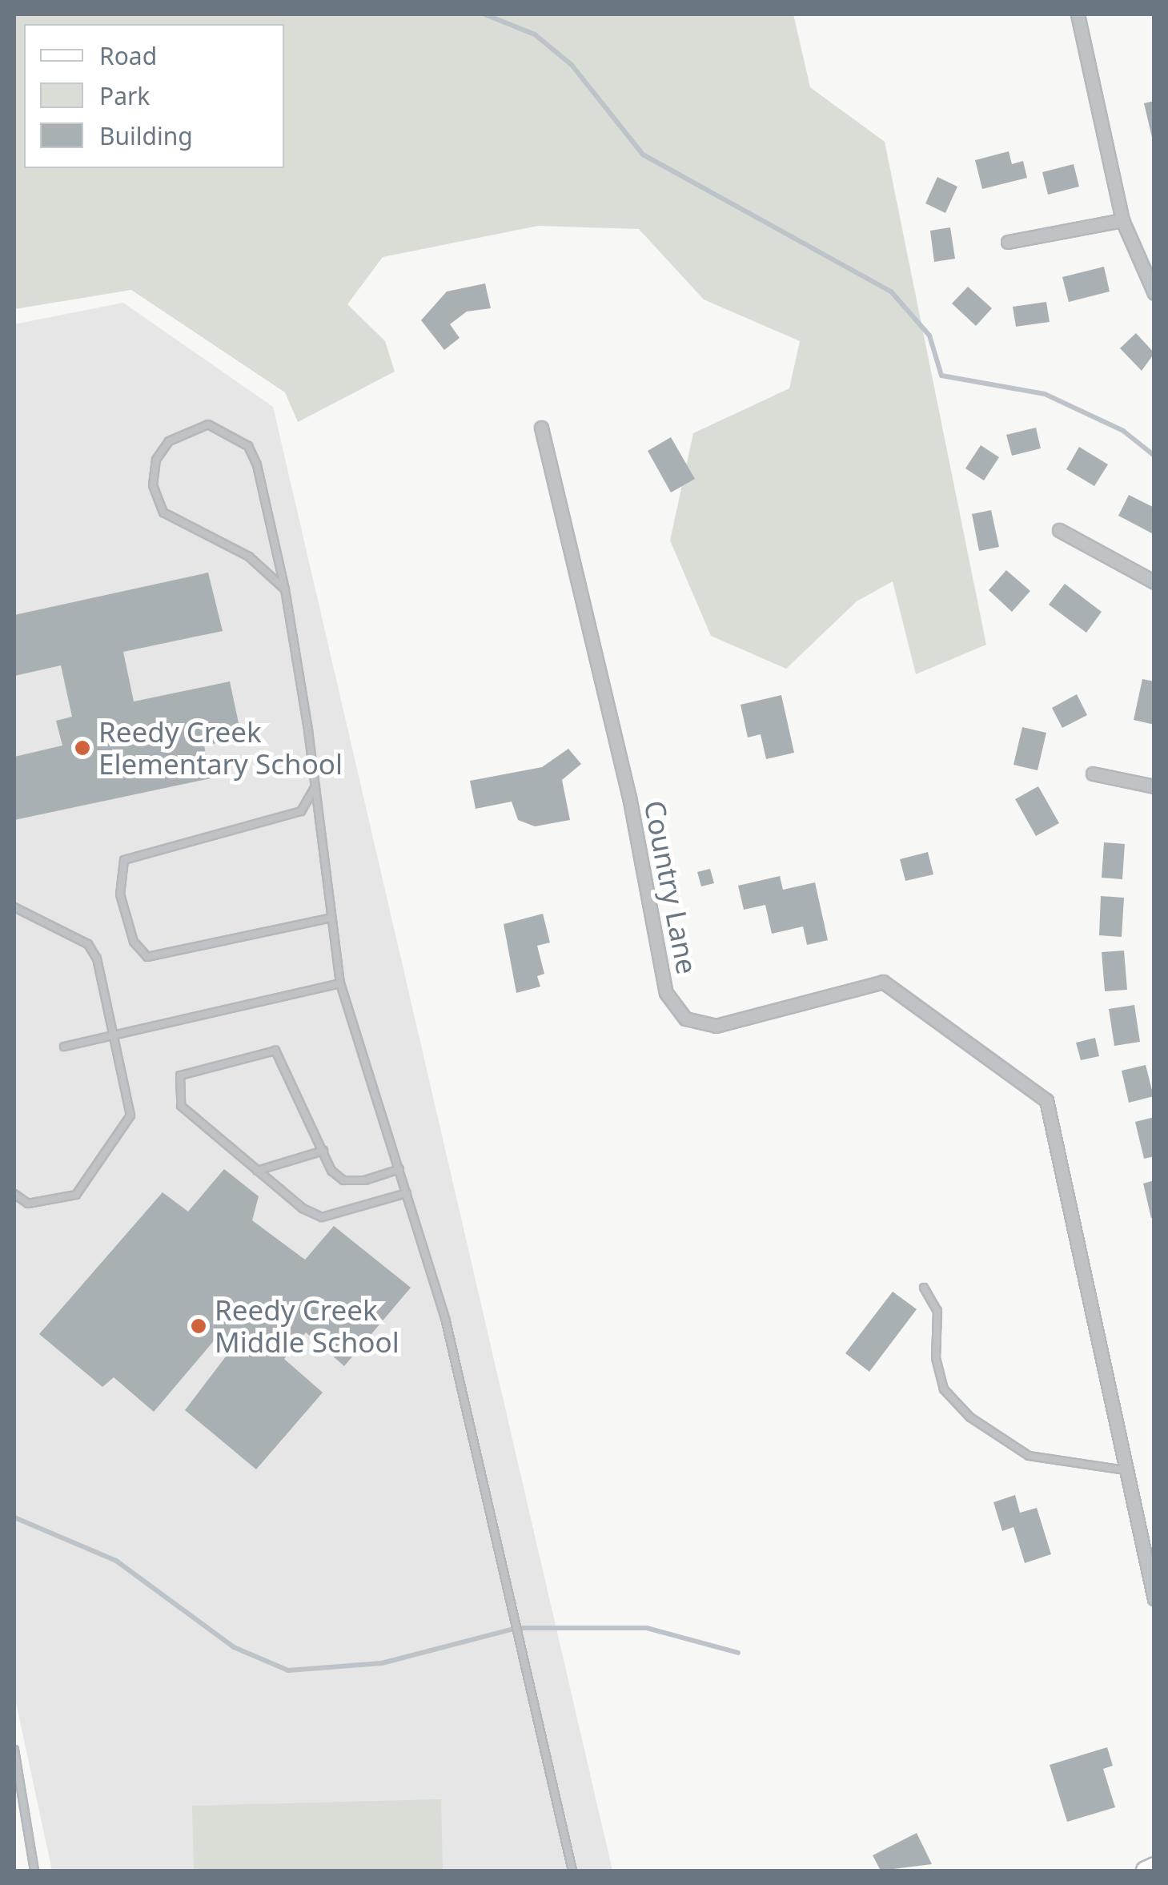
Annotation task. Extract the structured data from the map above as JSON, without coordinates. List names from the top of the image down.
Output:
{
  "streets": {
    "street": ["Country Lane"]
  },
  "places": ["Reedy Creek Elementary School", "Reedy Creek Middle School"],
  "legend": ["Road", "Park", "Building"]
}
